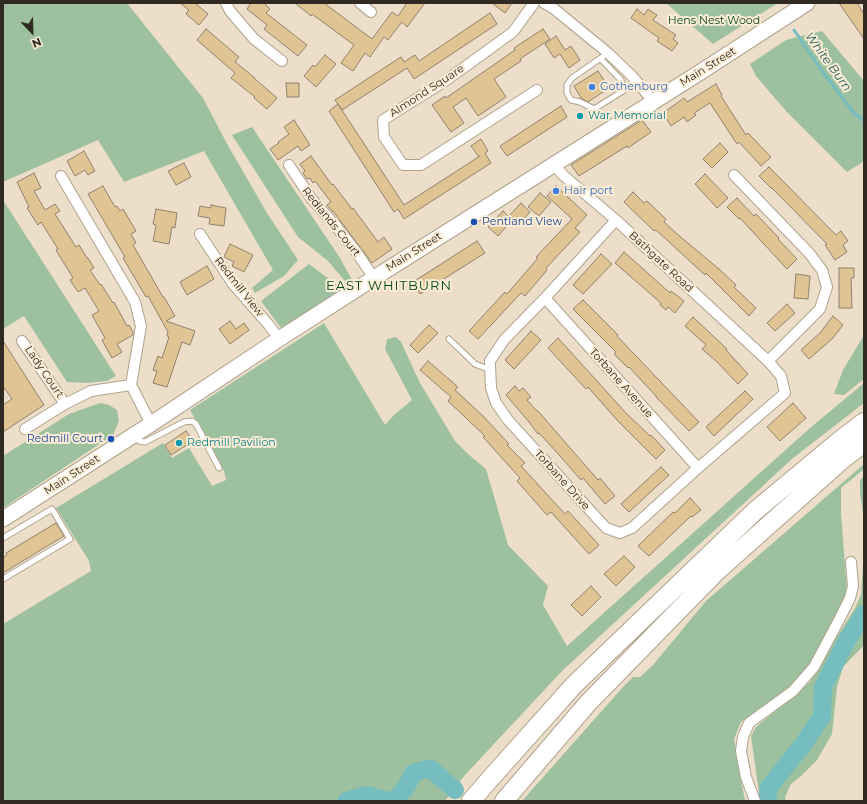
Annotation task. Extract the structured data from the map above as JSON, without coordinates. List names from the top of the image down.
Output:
{
  "streets": {
    "main road": ["Main Street"],
    "street": [
      "Almond Square",
      "Redlands Court",
      "Bathgate Road",
      "Redmill View",
      "Lady Court",
      "Torbane Avenue",
      "Torbane Drive"
    ]
  },
  "crossings": [
    ["Main Street", "Redlands Court"],
    ["Main Street", "Bathgate Road"],
    ["Main Street", "Redmill View"],
    ["Bathgate Road", "Torbane Drive"],
    ["Torbane Avenue", "Torbane Drive"]
  ],
  "districts": ["EAST WHITBURN"],
  "water": ["White Burn"],
  "parks": ["Hens Nest Wood"],
  "places": [
    "Gothenburg",
    "War Memorial",
    "Hair port",
    "Pentland View",
    "Redmill Court",
    "Redmill Pavilion"
  ],
  "north": "bottom right"
}
